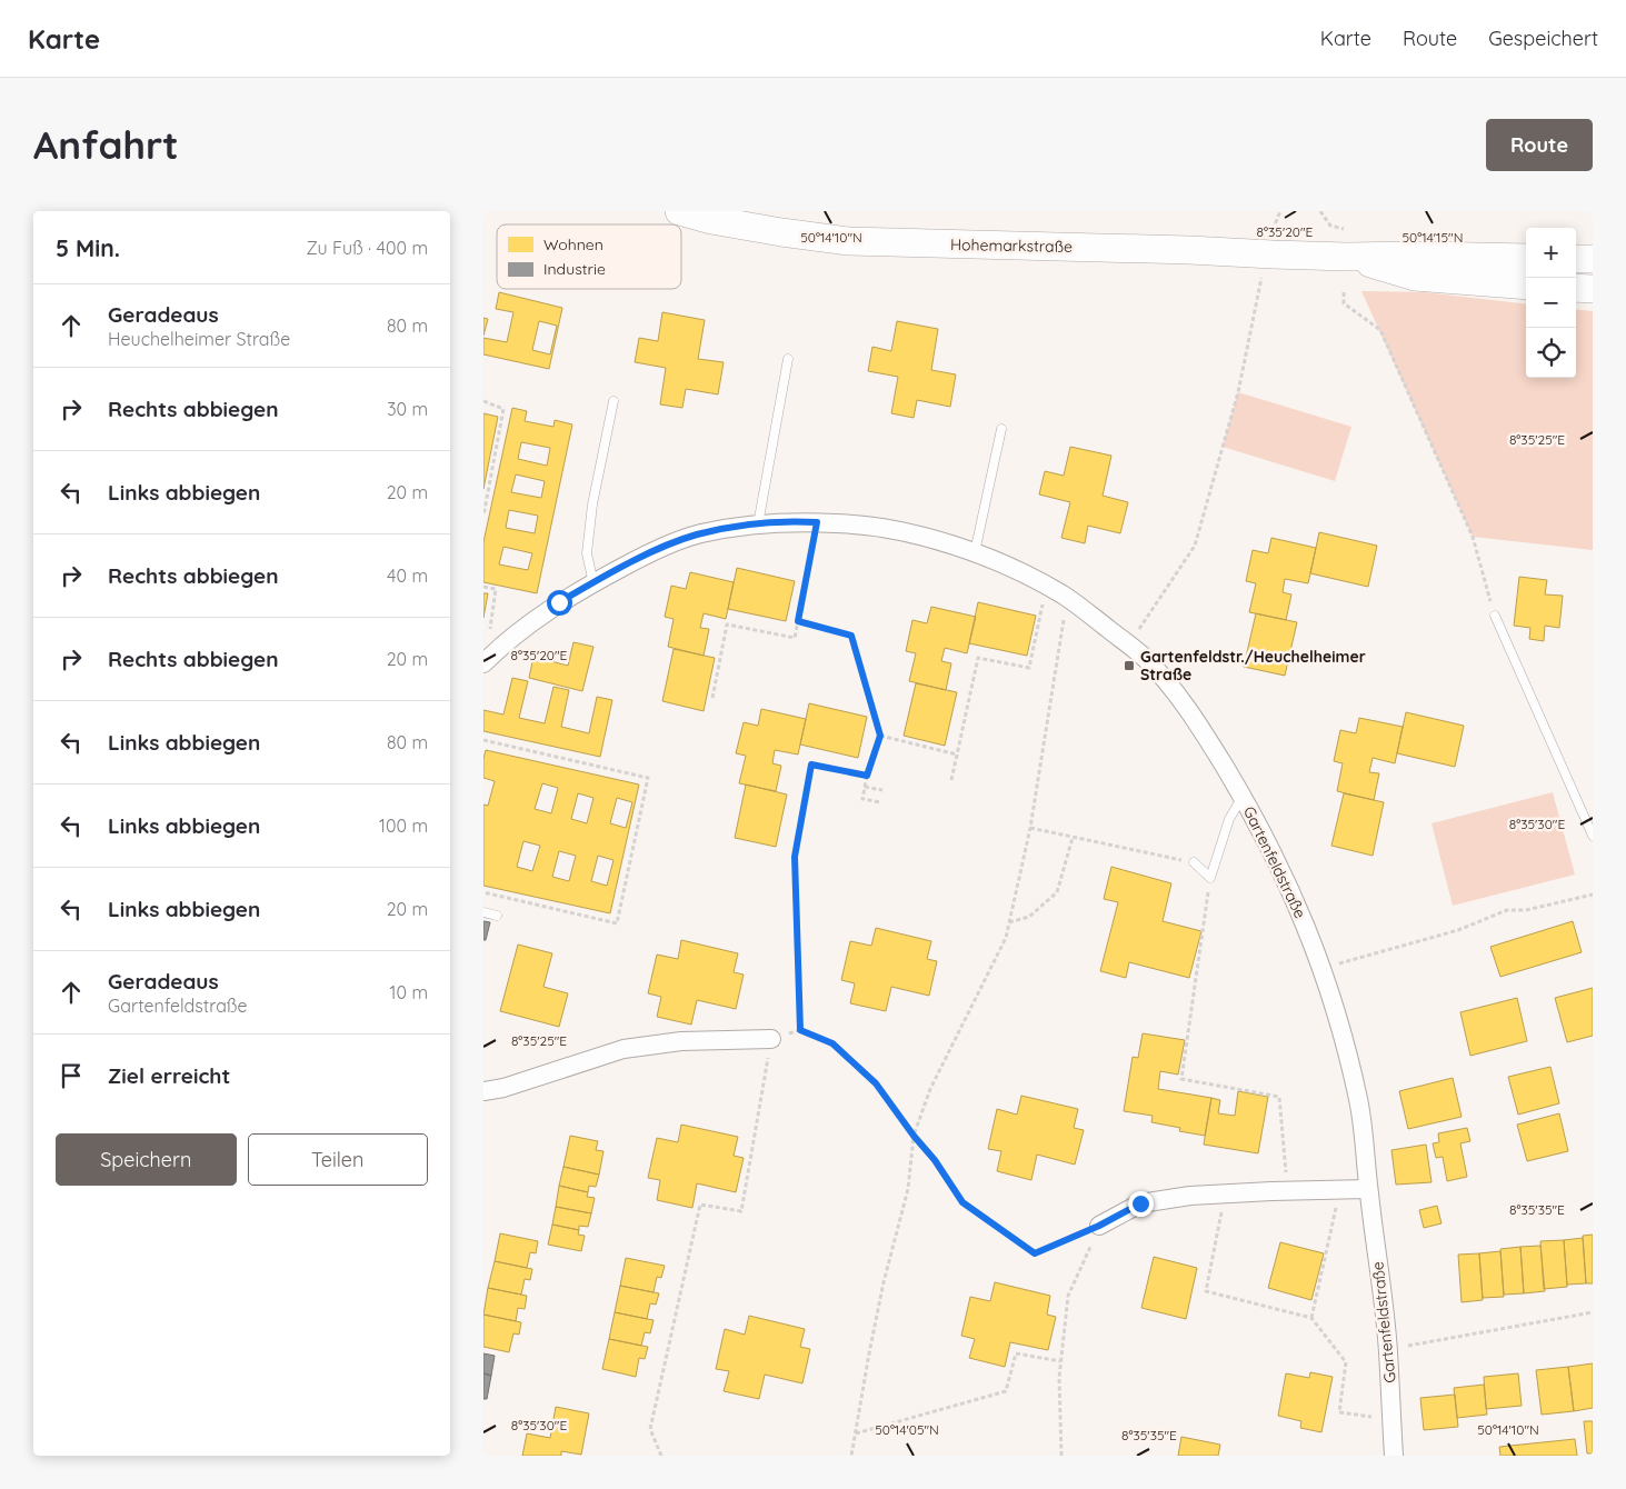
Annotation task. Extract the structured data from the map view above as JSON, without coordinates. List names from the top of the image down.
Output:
{
  "streets": {
    "main road": ["Hohemarkstraße"],
    "street": ["Gartenfeldstraße"]
  },
  "places": {
    "transit": ["Gartenfeldstr./Heuchelheimer Straße"]
  },
  "legend": ["Wohnen", "Industrie"],
  "page": {
    "header": "Karte",
    "nav": ["Karte", "Route", "Gespeichert"],
    "buttons": [
      "Route",
      ["Speichern", "Teilen"]
    ],
    "title": "Anfahrt",
    "heading": ["5 Min.", "Zu Fuß · 400 m"],
    "map_buttons": ["+", "−"],
    "list": [
      ["Geradeaus", "Heuchelheimer Straße", "80 m"],
      ["Rechts abbiegen", "30 m"],
      ["Links abbiegen", "20 m"],
      ["Rechts abbiegen", "40 m"],
      ["Rechts abbiegen", "20 m"],
      ["Links abbiegen", "80 m"],
      ["Links abbiegen", "100 m"],
      ["Links abbiegen", "20 m"],
      ["Geradeaus", "Gartenfeldstraße", "10 m"],
      "Ziel erreicht"
    ]
  },
  "coordinates": [
    "8°35'20\"E",
    "50°14'10\"N",
    "50°14'15\"N",
    "8°35'25\"E",
    "8°35'30\"E",
    "8°35'35\"E",
    "50°14'05\"N"
  ]
}
